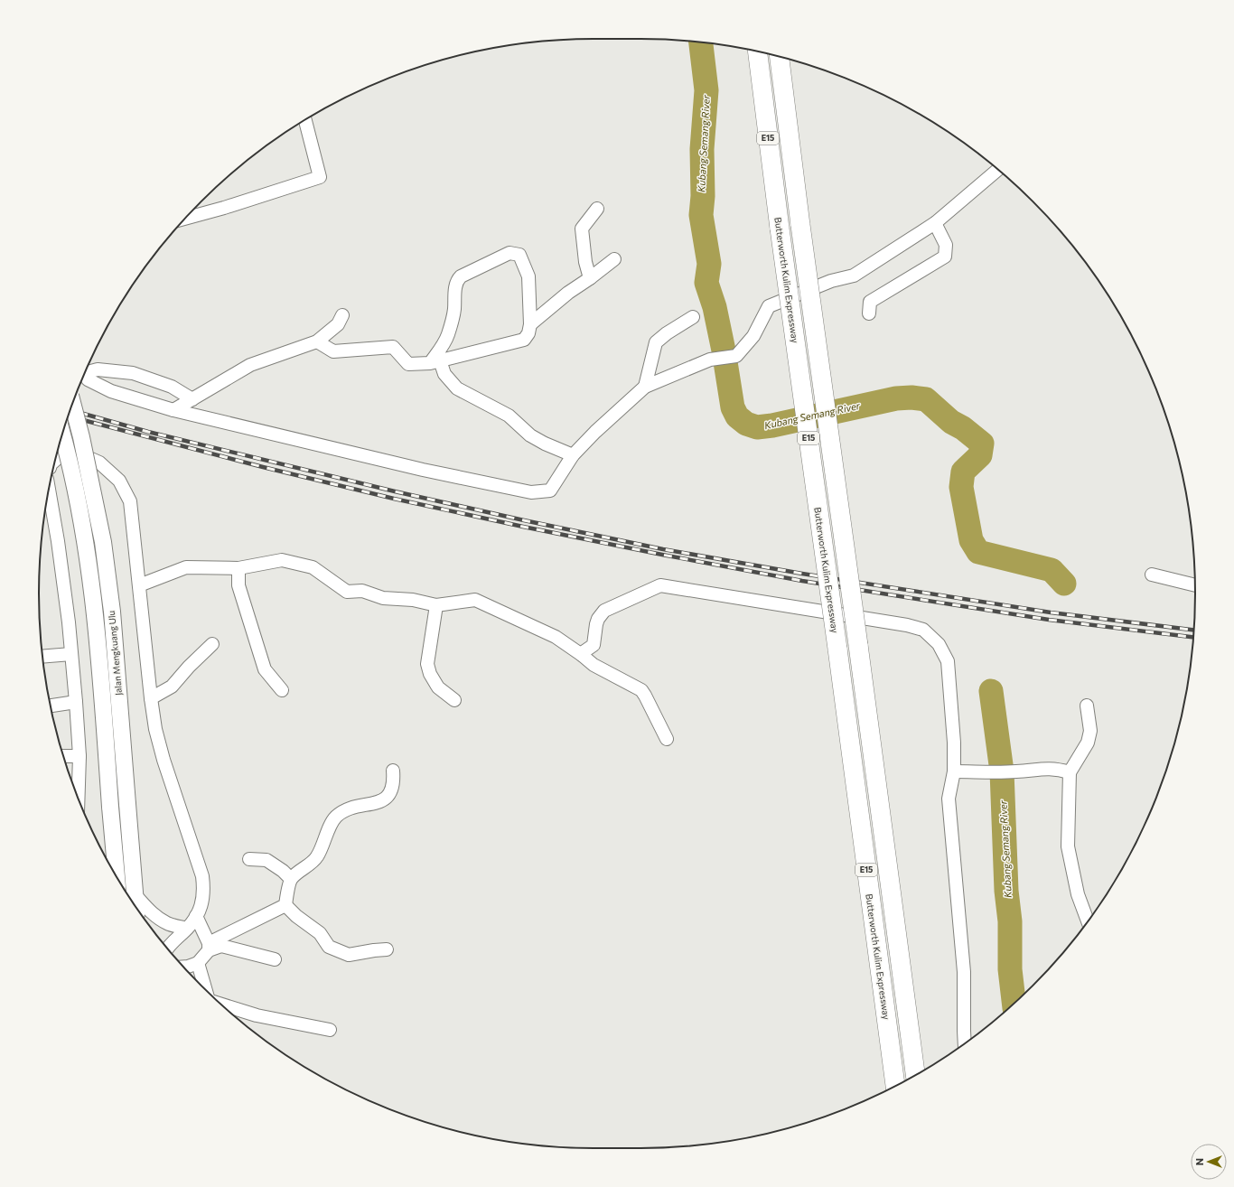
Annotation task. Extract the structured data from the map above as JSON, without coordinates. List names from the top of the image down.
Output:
{
  "streets": {
    "highway": ["E15", "Butterworth Kulim Expressway"],
    "main road": ["Jalan Mengkuang Ulu"]
  },
  "water": ["Kubang Semang River"],
  "north": "left"
}
